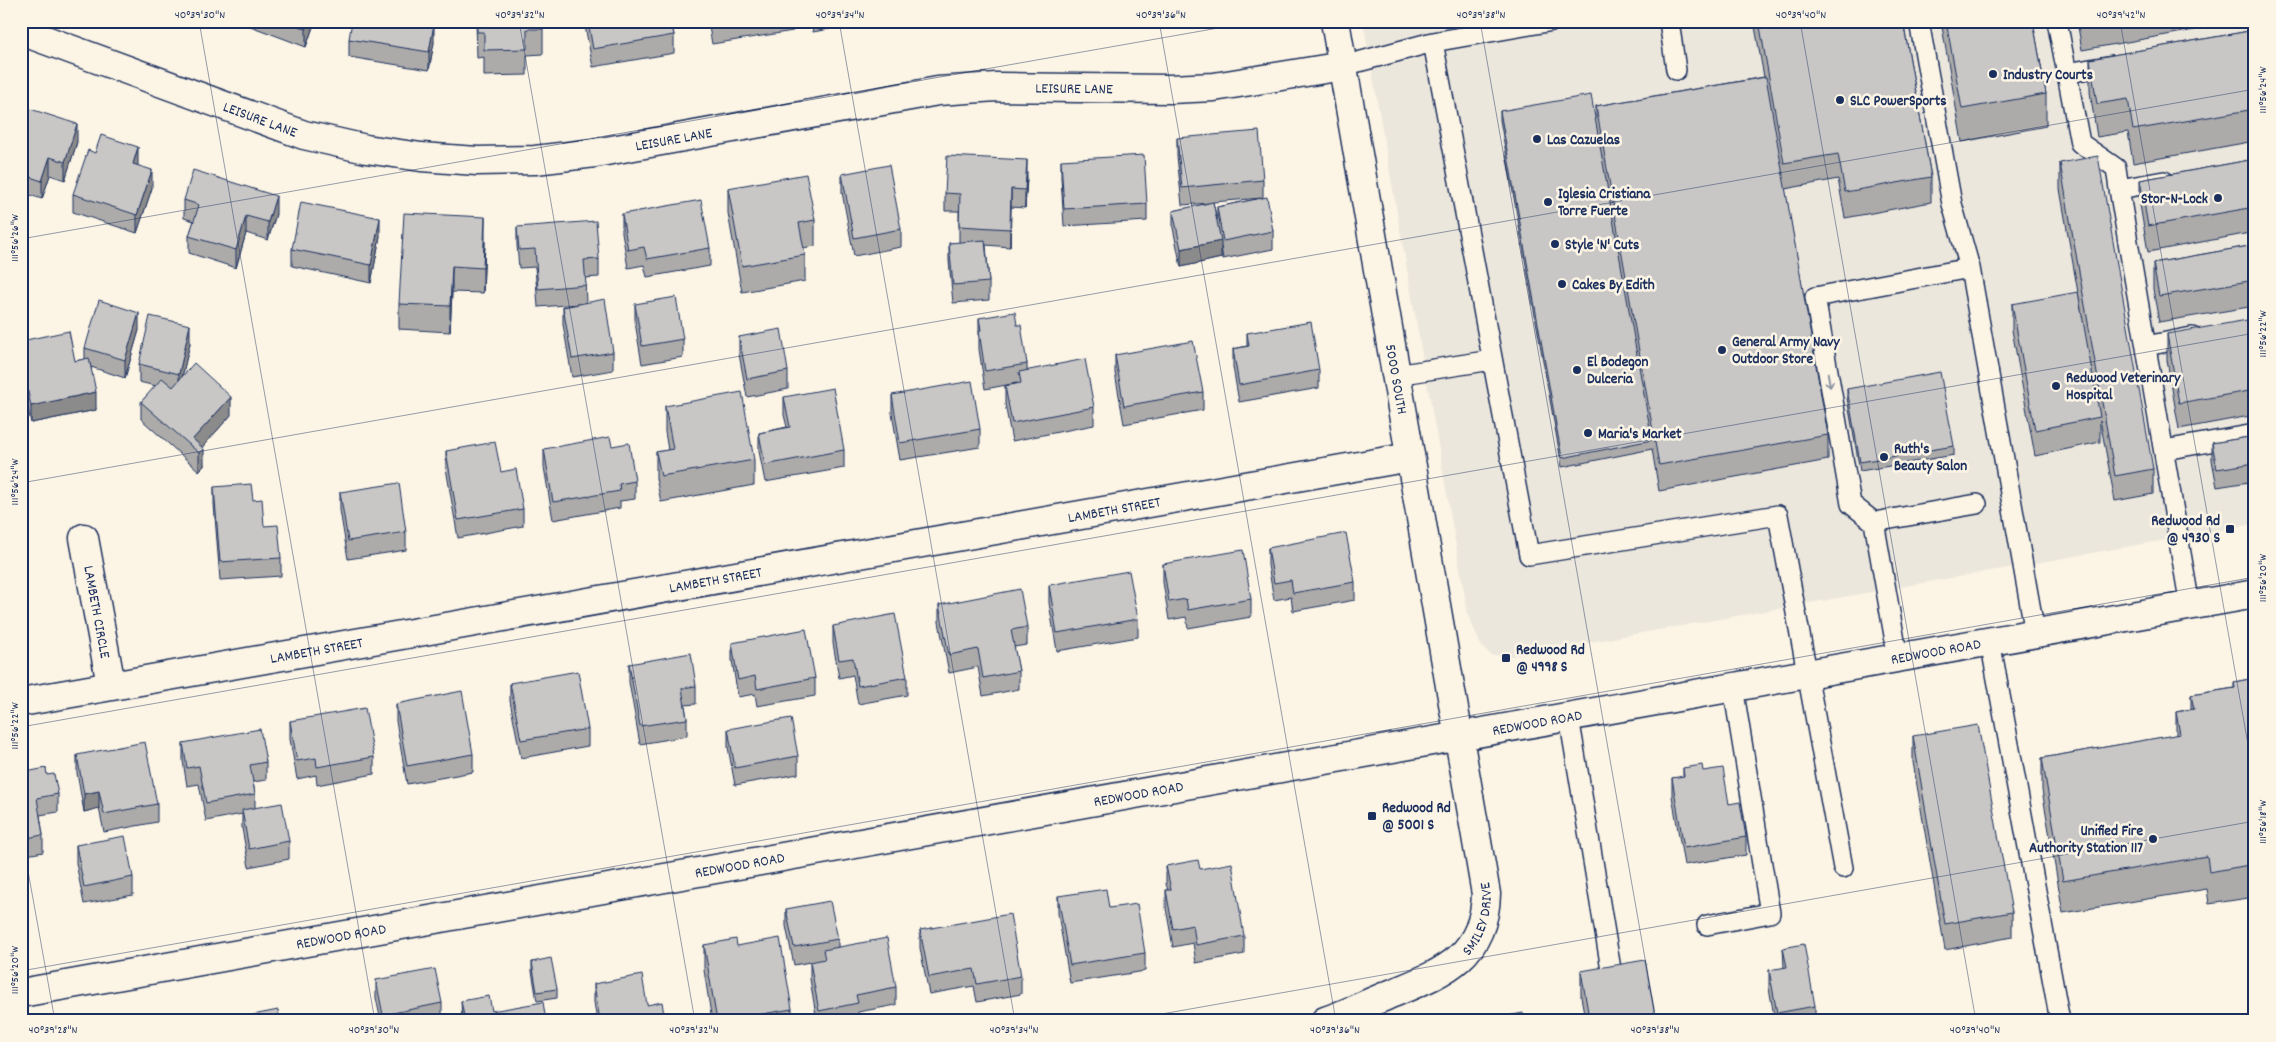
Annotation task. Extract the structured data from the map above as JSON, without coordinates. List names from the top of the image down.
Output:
{
  "streets": {
    "street": [
      "LEISURE LANE",
      "5000 SOUTH",
      "LAMBETH STREET",
      "LAMBETH CIRCLE",
      "REDWOOD ROAD",
      "SMILEY DRIVE"
    ]
  },
  "crossings": [
    ["LEISURE LANE", "5000 SOUTH"],
    ["5000 SOUTH", "LAMBETH STREET"],
    ["5000 SOUTH", "REDWOOD ROAD"],
    ["5000 SOUTH", "SMILEY DRIVE"],
    ["LAMBETH STREET", "LAMBETH CIRCLE"],
    ["REDWOOD ROAD", "SMILEY DRIVE"]
  ],
  "places": {
    "other": [
      "Industry Courts",
      "SLC PowerSports",
      "Las Cazuelas",
      "Stor-N-Lock",
      "Iglesia Cristiana Torre Fuerte",
      "Style 'N' Cuts",
      "Cakes By Edith",
      "General Army Navy Outdoor Store",
      "El Bodegon Dulceria",
      "Redwood Veterinary Hospital",
      "Maria's Market",
      "Ruth's Beauty Salon",
      "Unified Fire Authority Station 117"
    ],
    "transit": ["Redwood Rd @ 4930 S", "Redwood Rd @ 4998 S", "Redwood Rd @ 5001 S"]
  },
  "coordinates": [
    "40°39'30\"N",
    "40°39'32\"N",
    "40°39'34\"N",
    "40°39'36\"N",
    "40°39'38\"N",
    "40°39'40\"N",
    "40°39'42\"N",
    "111°56'24\"W",
    "111°56'26\"W",
    "111°56'22\"W",
    "111°56'20\"W",
    "111°56'18\"W",
    "40°39'28\"N"
  ]
}
